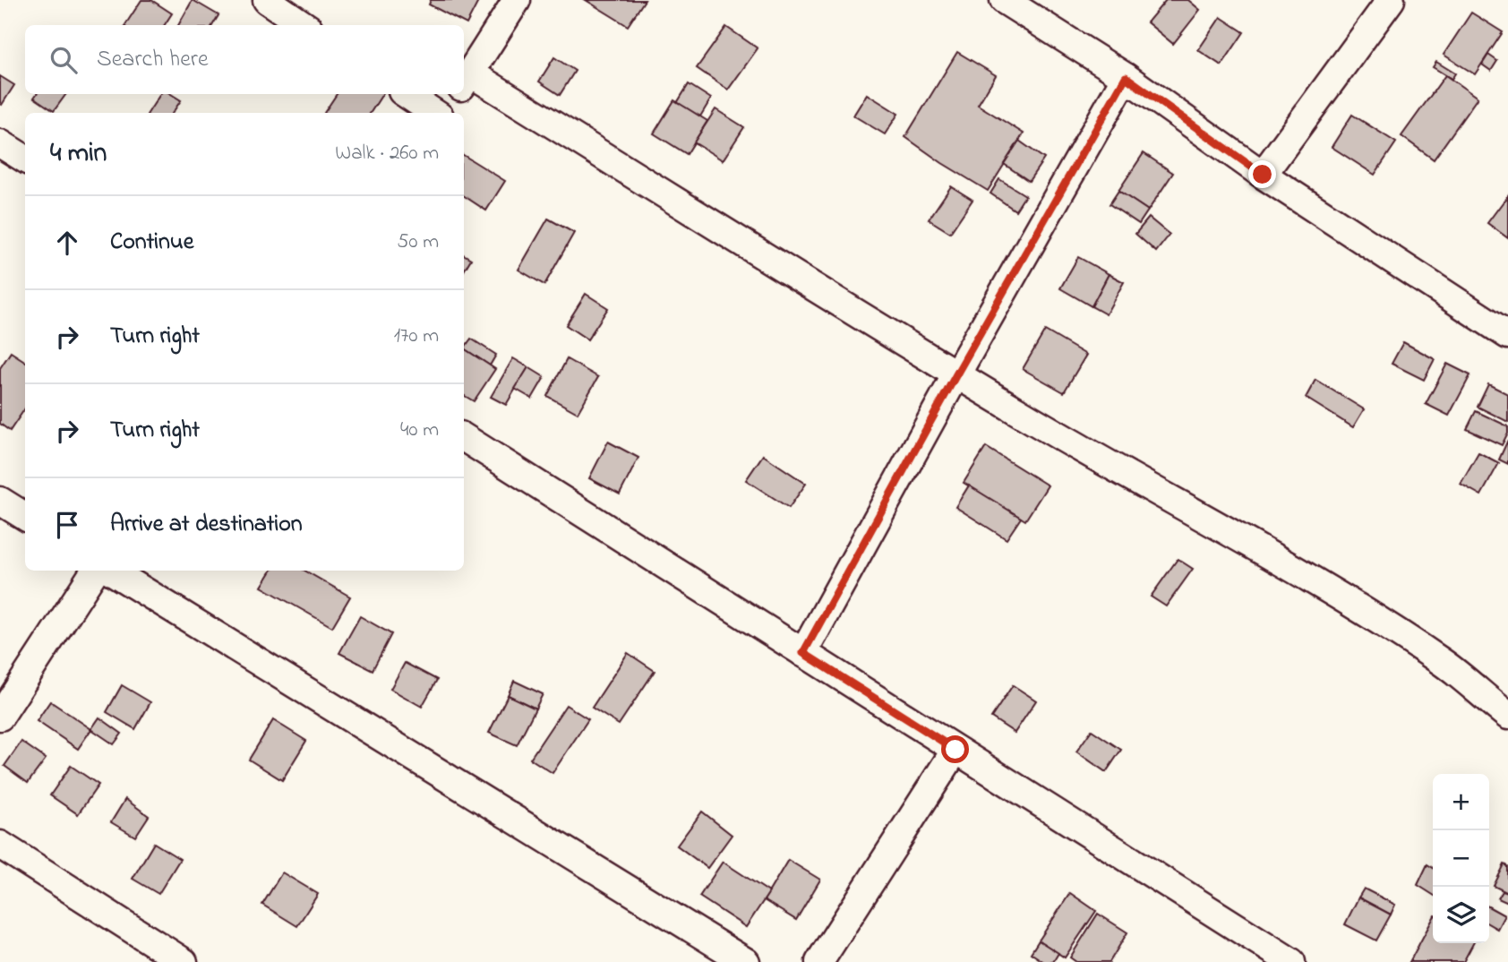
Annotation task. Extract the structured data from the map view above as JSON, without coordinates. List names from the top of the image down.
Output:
{
  "page": {
    "search": "Search here",
    "heading": ["4 min", "Walk · 260 m"],
    "list": [
      ["Continue", "50 m"],
      ["Turn right", "170 m"],
      ["Turn right", "40 m"],
      "Arrive at destination"
    ],
    "map_buttons": ["+", "−"]
  }
}
